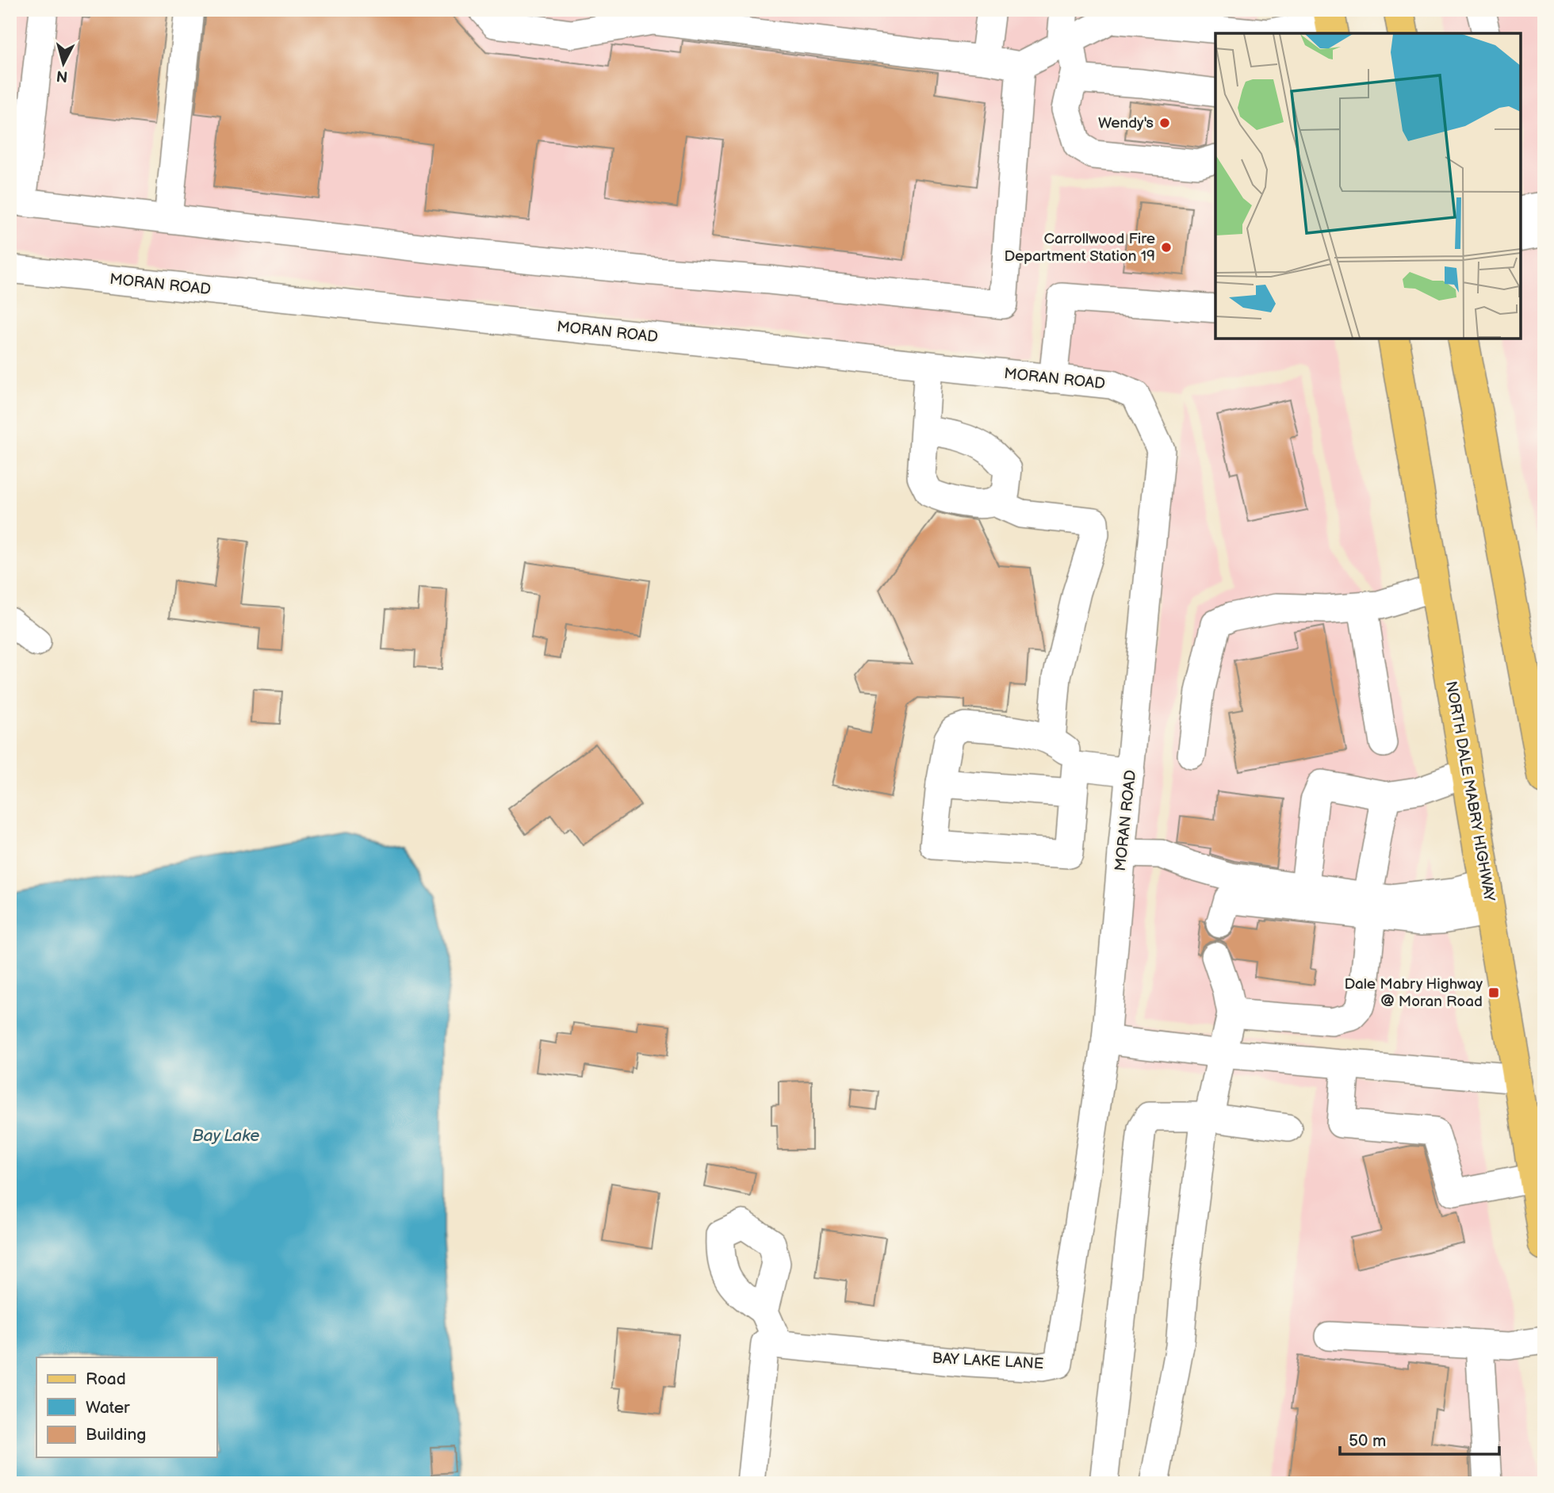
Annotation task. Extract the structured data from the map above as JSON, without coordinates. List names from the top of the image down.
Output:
{
  "streets": {
    "main road": ["NORTH DALE MABRY HIGHWAY"],
    "street": ["MORAN ROAD", "BAY LAKE LANE"]
  },
  "crossings": [
    ["MORAN ROAD", "BAY LAKE LANE"]
  ],
  "water": ["Bay Lake"],
  "places": {
    "other": ["Wendy's", "Carrollwood Fire Department Station 19"],
    "transit": ["Dale Mabry Highway @ Moran Road"]
  },
  "legend": ["Road", "Water", "Building"],
  "scale_bar": "50 m",
  "north": "bottom"
}
